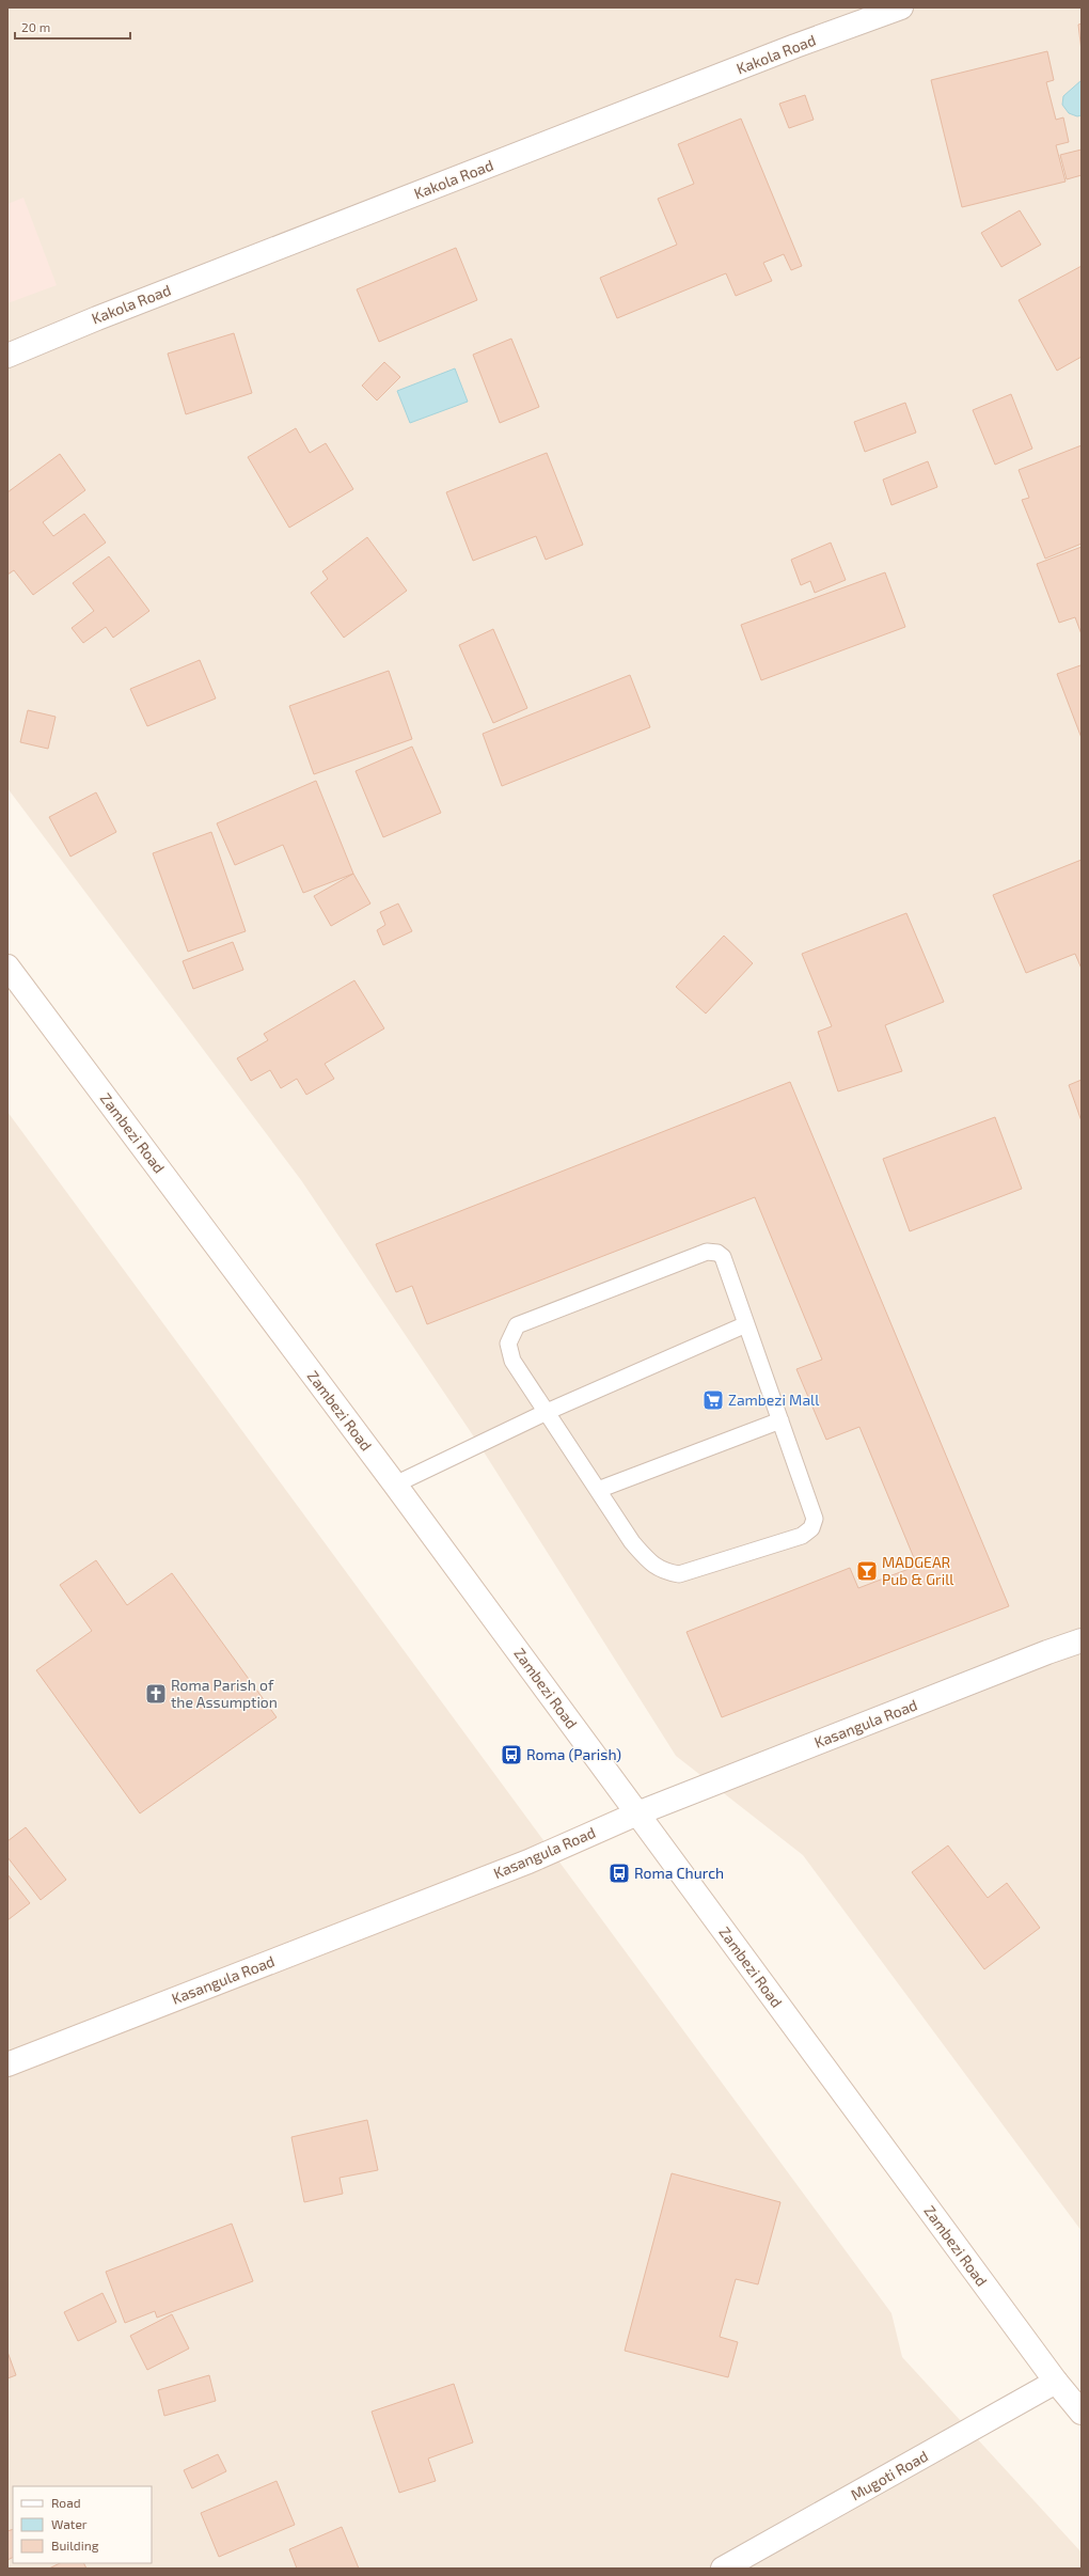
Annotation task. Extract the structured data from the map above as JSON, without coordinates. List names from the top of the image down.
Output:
{
  "streets": {
    "main road": [
      "Kakola Road",
      "Zambezi Road",
      "Kasangula Road",
      "Mugoti Road"
    ]
  },
  "crossings": [
    ["Zambezi Road", "Kasangula Road"],
    ["Zambezi Road", "Mugoti Road"]
  ],
  "places": {
    "supermarket": ["Zambezi Mall"],
    "bar": ["MADGEAR Pub & Grill"],
    "church": ["Roma Parish of the Assumption"],
    "bus stop": ["Roma (Parish)", "Roma Church"]
  },
  "legend": ["Road", "Water", "Building"],
  "scale_bar": "20 m"
}
